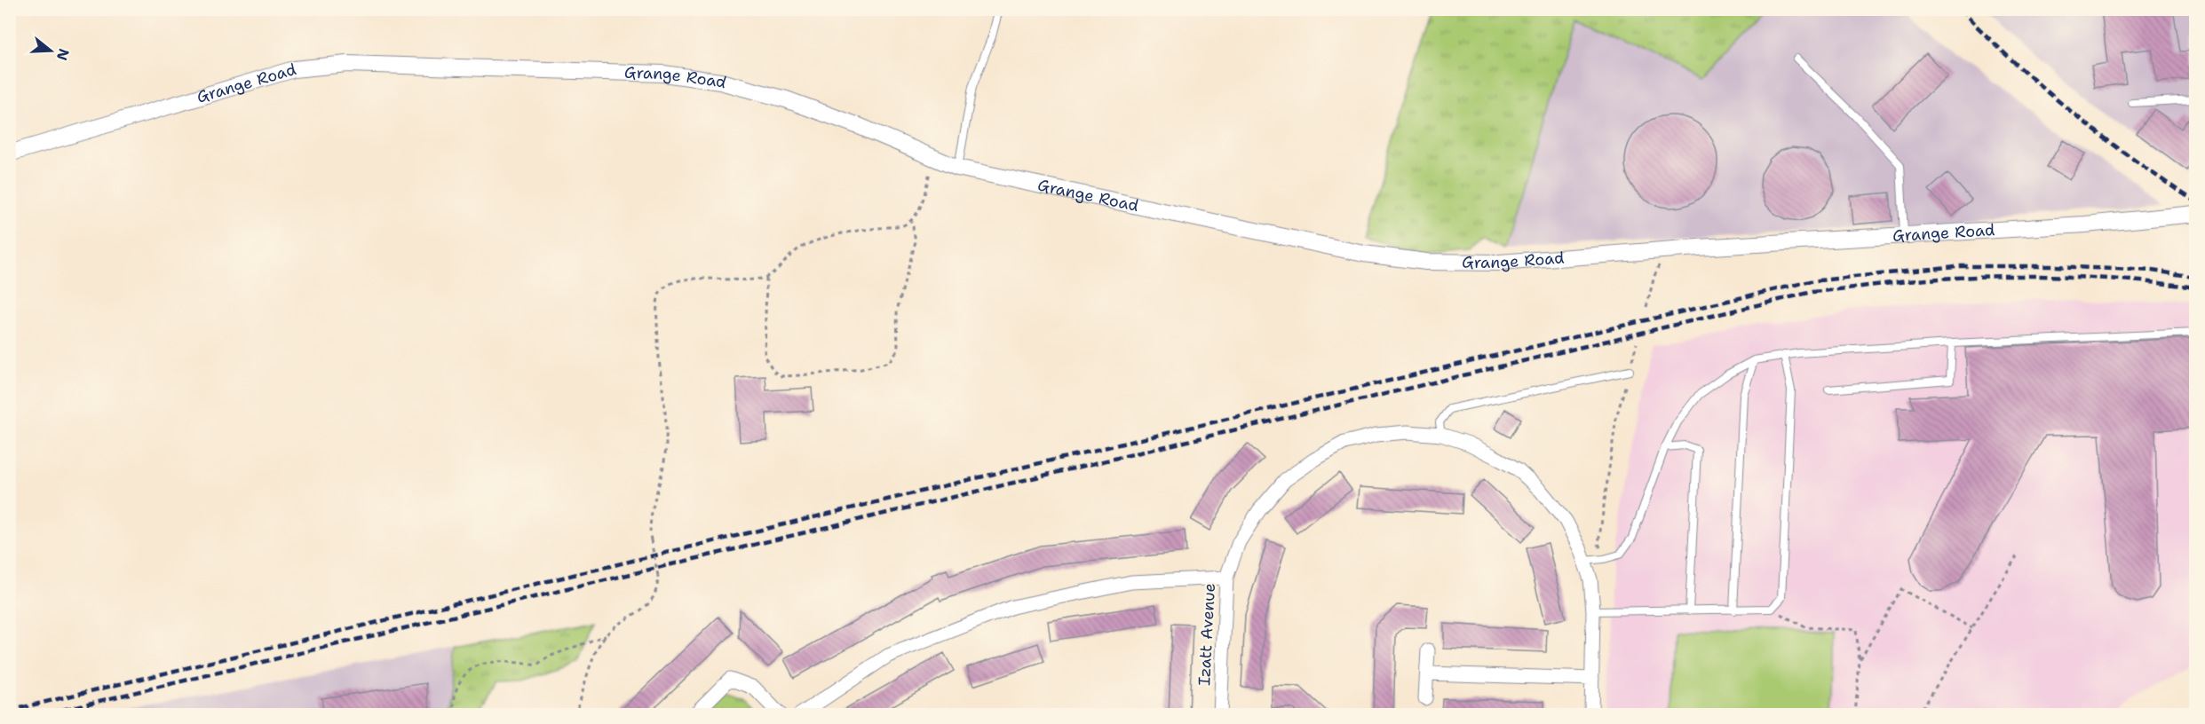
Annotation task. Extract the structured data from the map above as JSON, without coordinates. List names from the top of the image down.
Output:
{
  "streets": {
    "street": ["Grange Road", "Izatt Avenue"]
  },
  "north": "right"
}
